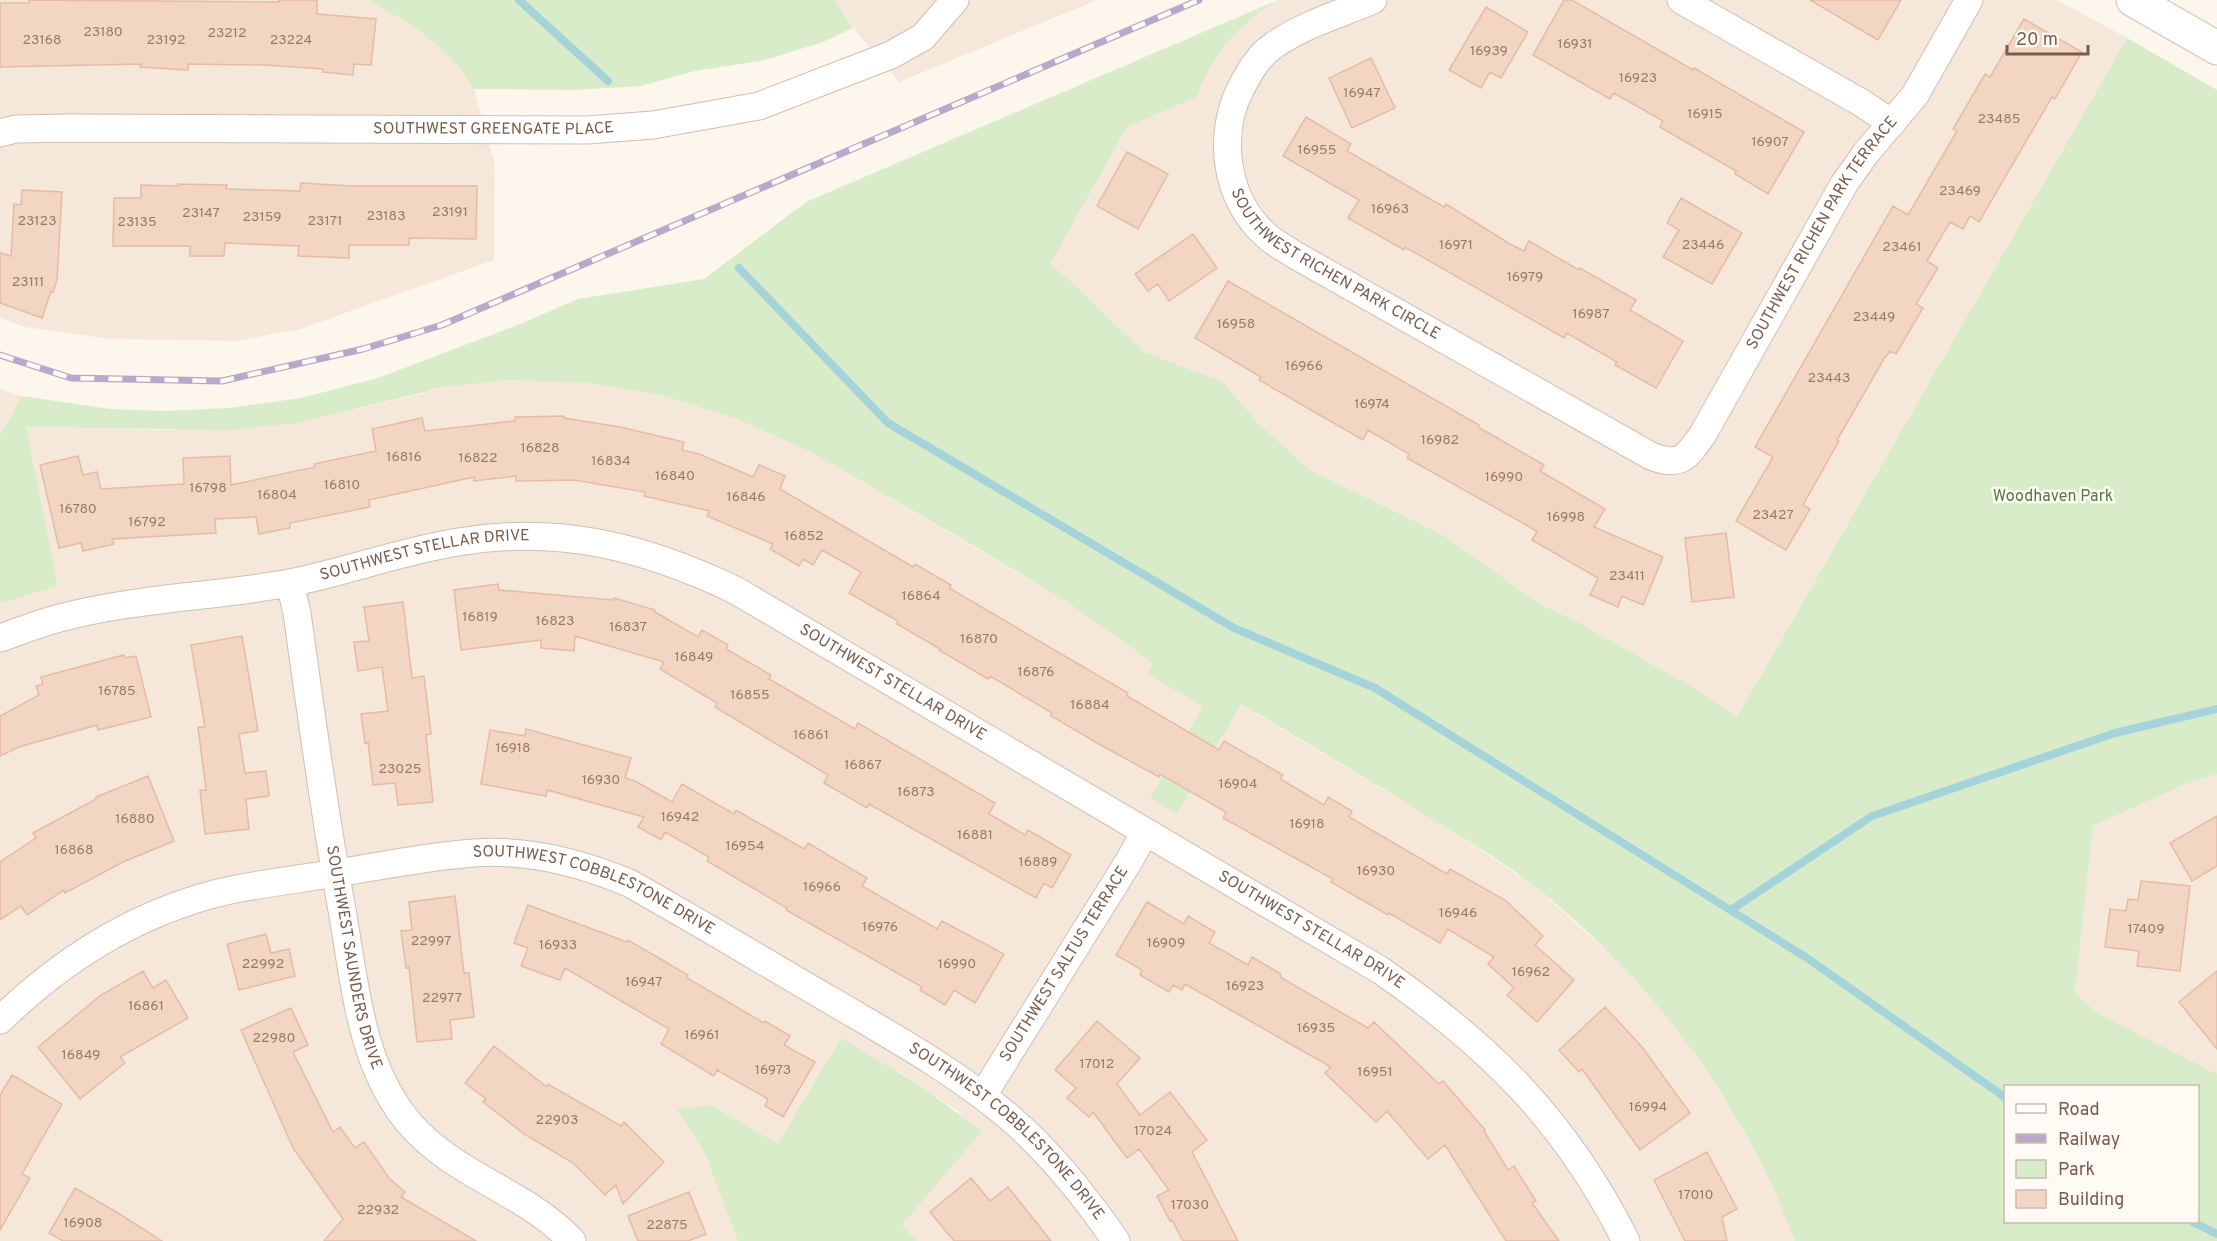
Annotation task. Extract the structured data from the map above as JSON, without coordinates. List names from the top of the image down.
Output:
{
  "streets": {
    "street": [
      "SOUTHWEST GREENGATE PLACE",
      "SOUTHWEST RICHEN PARK TERRACE",
      "SOUTHWEST RICHEN PARK CIRCLE",
      "SOUTHWEST STELLAR DRIVE",
      "SOUTHWEST COBBLESTONE DRIVE",
      "SOUTHWEST SAUNDERS DRIVE",
      "SOUTHWEST SALTUS TERRACE"
    ]
  },
  "crossings": [
    ["SOUTHWEST RICHEN PARK TERRACE", "SOUTHWEST RICHEN PARK CIRCLE"],
    ["SOUTHWEST STELLAR DRIVE", "SOUTHWEST SAUNDERS DRIVE"],
    ["SOUTHWEST STELLAR DRIVE", "SOUTHWEST SALTUS TERRACE"],
    ["SOUTHWEST COBBLESTONE DRIVE", "SOUTHWEST SAUNDERS DRIVE"],
    ["SOUTHWEST COBBLESTONE DRIVE", "SOUTHWEST SALTUS TERRACE"]
  ],
  "parks": ["Woodhaven Park"],
  "house_numbers": [
    "23180",
    "23212",
    "23168",
    "23192",
    "23224",
    "16931",
    "16939",
    "16923",
    "16947",
    "16915",
    "23485",
    "16907",
    "16955",
    "23469",
    "16963",
    "23191",
    "23147",
    "23183",
    "23159",
    "23123",
    "23171",
    "23135",
    "16971",
    "23446",
    "23461",
    "16979",
    "23111",
    "16987",
    "23449",
    "16958",
    "16966",
    "23443",
    "16974",
    "16982",
    "16828",
    "16816",
    "16822",
    "16834",
    "16840",
    "16990",
    "16810",
    "16798",
    "16804",
    "16846",
    "16780",
    "23427",
    "16998",
    "16792",
    "16852",
    "23411",
    "16864",
    "16819",
    "16823",
    "16837",
    "16870",
    "16849",
    "16876",
    "16785",
    "16855",
    "16884",
    "16861",
    "16918",
    "16867",
    "23025",
    "16930",
    "16904",
    "16873",
    "16942",
    "16880",
    "16918",
    "16881",
    "16954",
    "16868",
    "16889",
    "16930",
    "16966",
    "16946",
    "16976",
    "17409",
    "22997",
    "16909",
    "16933",
    "22992",
    "16990",
    "16962",
    "16947",
    "16923",
    "22977",
    "16861",
    "16935",
    "16961",
    "22980",
    "16849",
    "17012",
    "16973",
    "16951",
    "16994",
    "22903",
    "17024",
    "17010",
    "17030",
    "22932",
    "16908",
    "22875"
  ],
  "legend": [
    "Road",
    "Railway",
    "Park",
    "Building"
  ],
  "scale_bar": "20 m"
}
